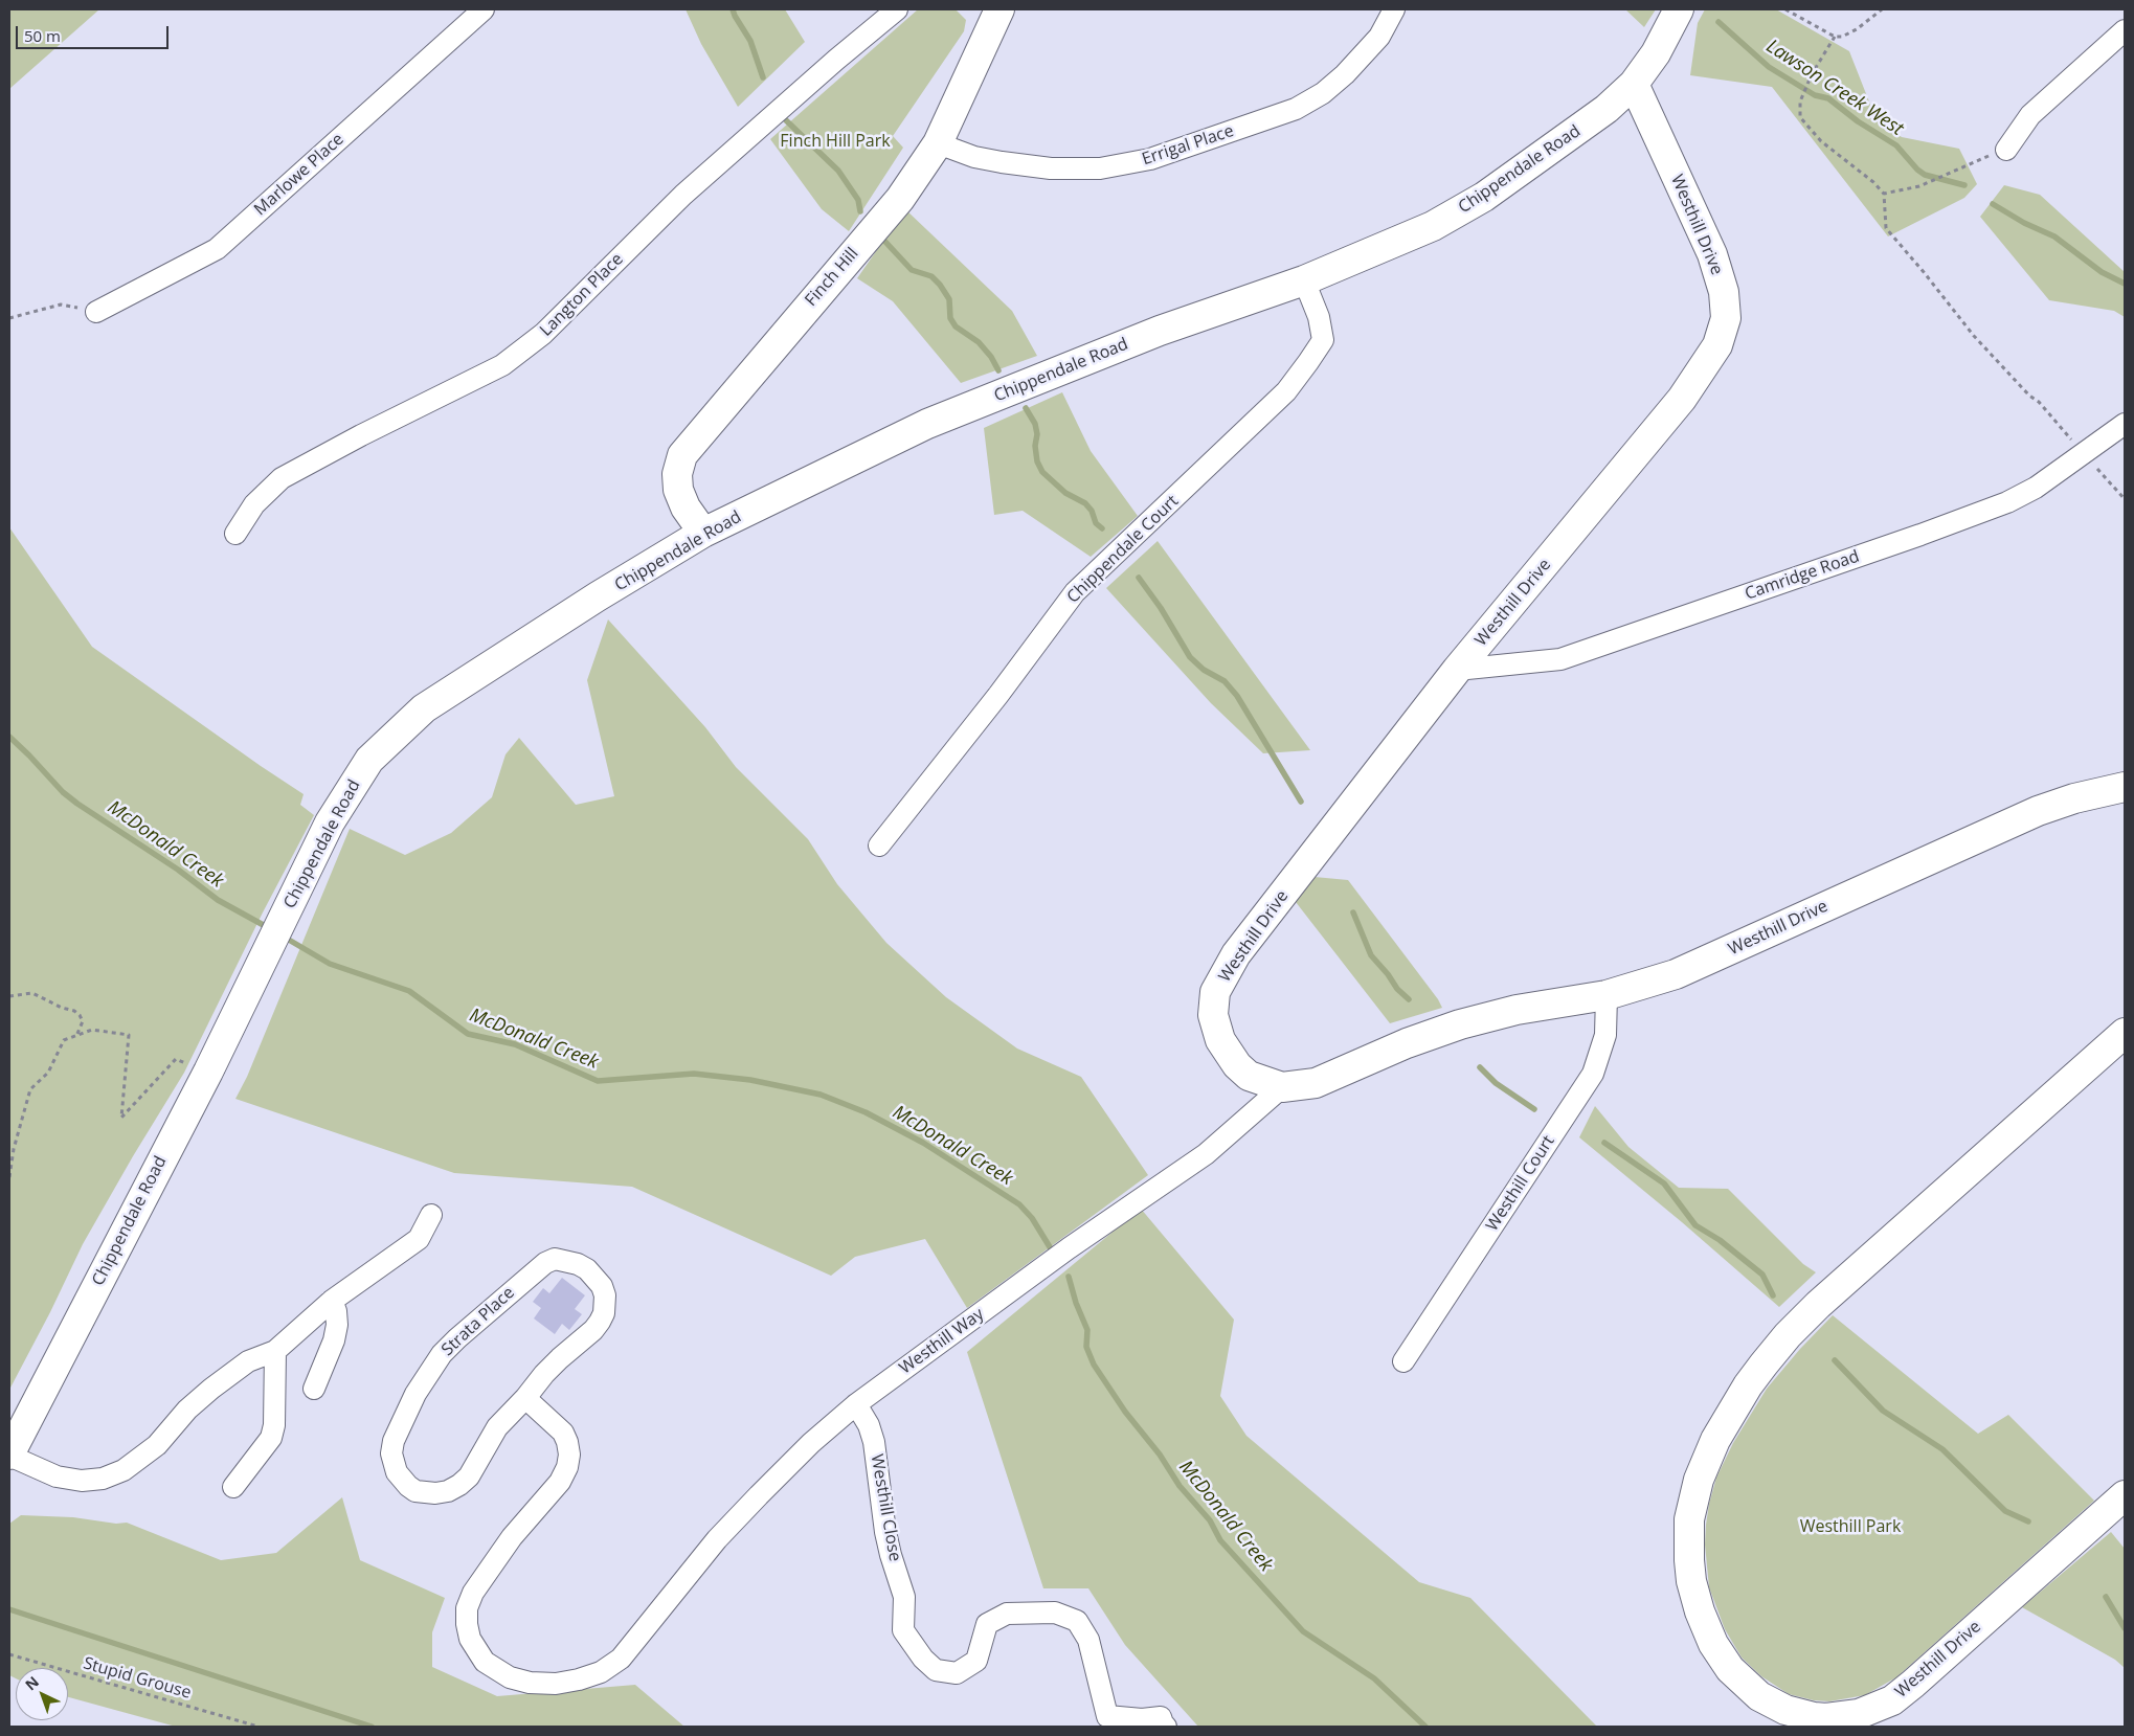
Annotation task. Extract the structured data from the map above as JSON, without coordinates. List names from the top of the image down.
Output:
{
  "streets": {
    "street": [
      "Errigal Place",
      "Chippendale Road",
      "Marlowe Place",
      "Westhill Drive",
      "Finch Hill",
      "Langton Place",
      "Chippendale Court",
      "Camridge Road",
      "Westhill Court",
      "Strata Place",
      "Westhill Way",
      "Westhill Close"
    ],
    "path": ["Stupid Grouse"]
  },
  "crossings": [
    ["Errigal Place", "Finch Hill"],
    ["Chippendale Road", "Westhill Drive"],
    ["Chippendale Road", "Finch Hill"],
    ["Chippendale Road", "Chippendale Court"],
    ["Westhill Drive", "Camridge Road"],
    ["Westhill Drive", "Westhill Court"],
    ["Westhill Drive", "Westhill Way"],
    ["Strata Place", "Westhill Way"],
    ["Westhill Way", "Westhill Close"]
  ],
  "water": ["Lawson Creek West", "McDonald Creek"],
  "parks": ["Finch Hill Park", "Westhill Park"],
  "scale_bar": "50 m",
  "north": "top left"
}
